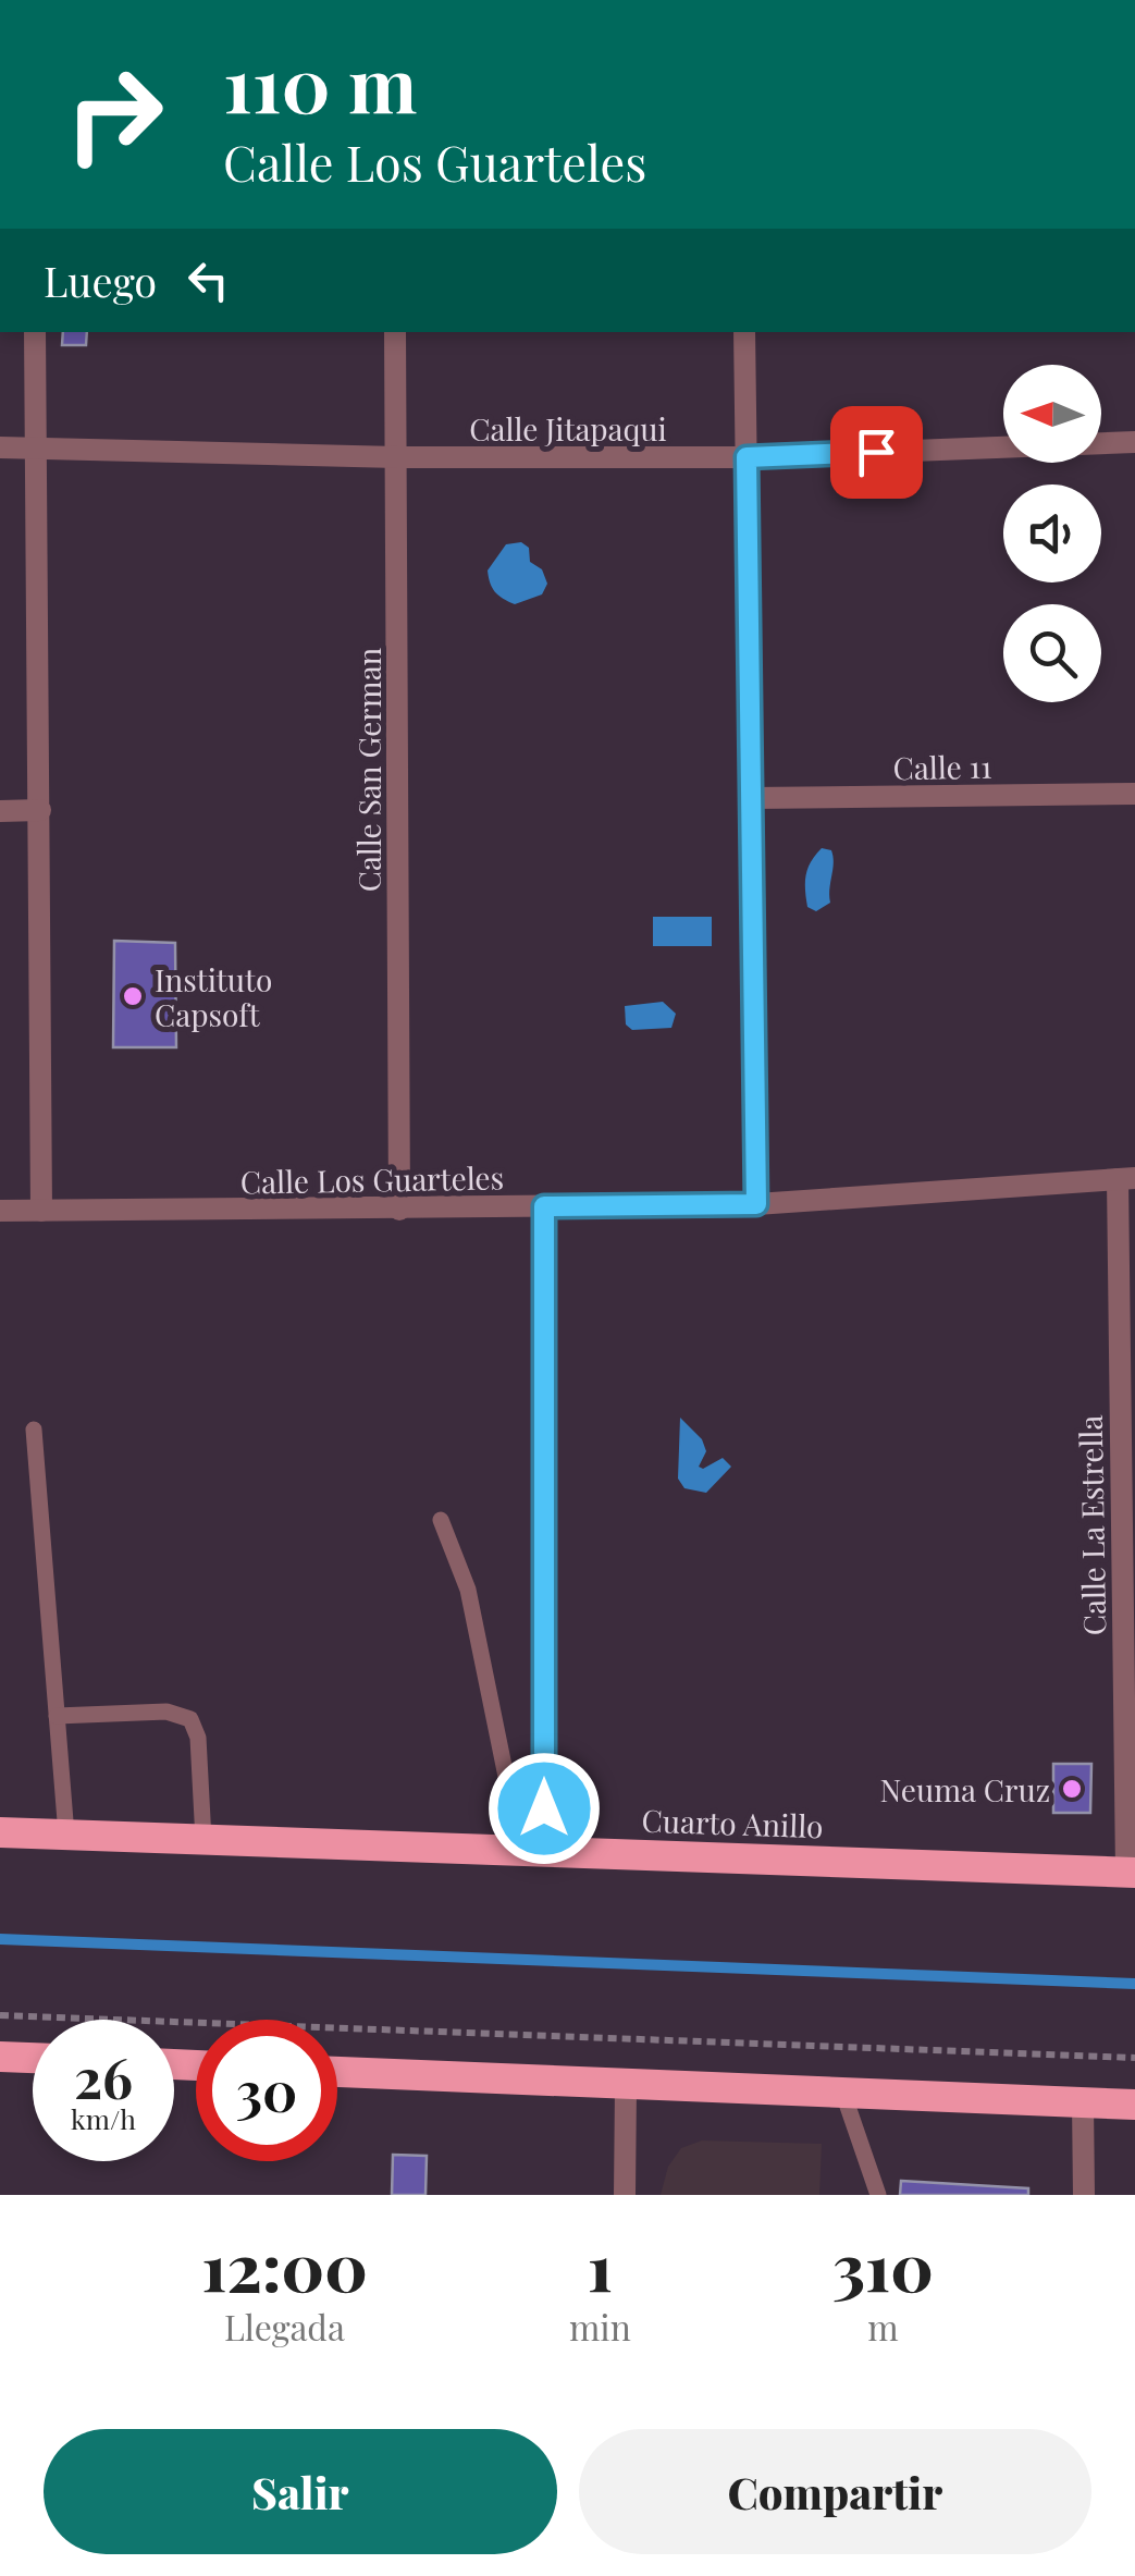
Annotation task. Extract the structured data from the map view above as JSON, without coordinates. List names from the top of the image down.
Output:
{
  "streets": {
    "highway": ["Cuarto Anillo"],
    "street": [
      "Calle Jitapaqui",
      "Calle 11",
      "Calle San German",
      "Calle Los Guarteles",
      "Calle La Estrella"
    ]
  },
  "crossings": [
    ["Calle Jitapaqui", "Calle San German"],
    ["Calle San German", "Calle Los Guarteles"],
    ["Calle Los Guarteles", "Calle La Estrella"],
    ["Calle La Estrella", "Cuarto Anillo"]
  ],
  "places": ["Instituto Capsoft", "Neuma Cruz"],
  "north": "left",
  "page": {
    "turn": ["110 m", "Calle Los Guarteles"],
    "then": "Luego",
    "speed": "26 km/h",
    "limit": "30",
    "eta": [
      "12:00",
      "Llegada",
      "1",
      "min",
      "310",
      "m"
    ],
    "buttons": ["Salir", "Compartir"]
  }
}
